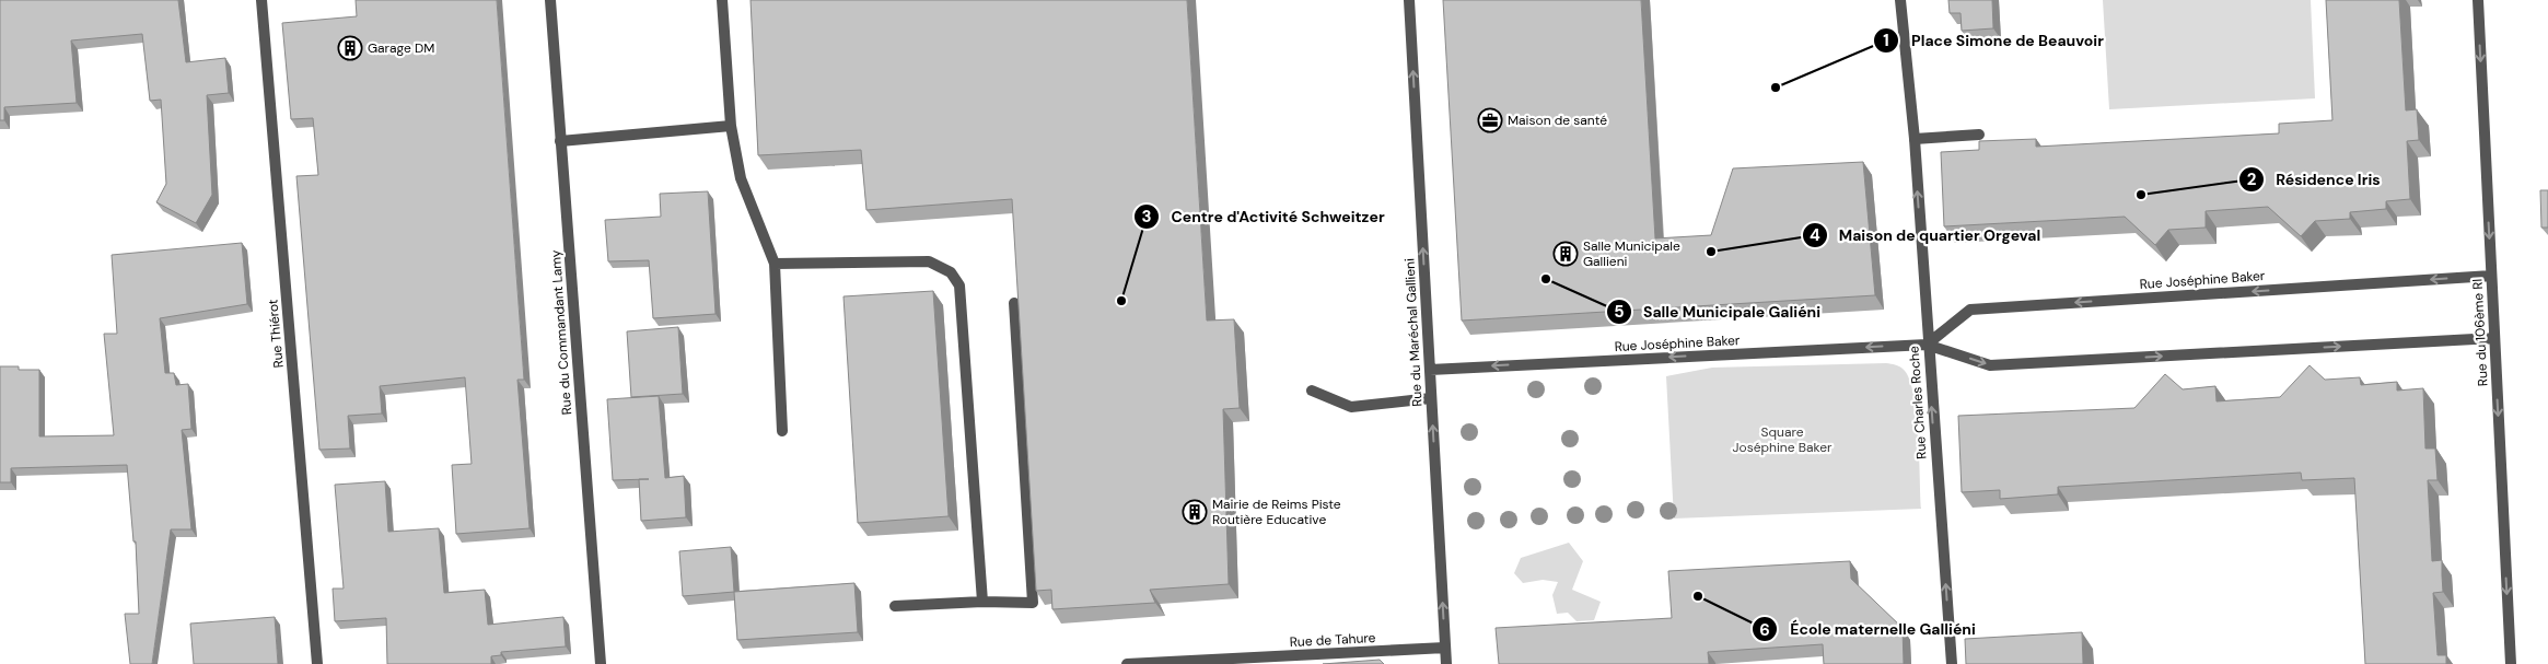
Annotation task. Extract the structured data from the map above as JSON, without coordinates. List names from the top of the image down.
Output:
{
  "streets": {
    "street": [
      "Rue Joséphine Baker",
      "Rue du Commandant Lamy",
      "Rue du Maréchal Gallieni",
      "Rue du 106ème RI",
      "Rue Thiérot",
      "Rue Charles Roche",
      "Rue de Tahure"
    ]
  },
  "crossings": [
    ["Rue Joséphine Baker", "Rue du Maréchal Gallieni"],
    ["Rue Joséphine Baker", "Rue du 106ème RI"],
    ["Rue Joséphine Baker", "Rue Charles Roche"],
    ["Rue du Maréchal Gallieni", "Rue de Tahure"]
  ],
  "one_way": ["Rue du Maréchal Gallieni", "Rue du 106ème RI", "Rue Charles Roche"],
  "parks": ["Square Joséphine Baker"],
  "places": {
    "building": ["Garage DM", "Salle Municipale Gallieni", "Mairie de Reims Piste Routière Educative"],
    "other": [
      "Place Simone de Beauvoir",
      "Résidence Iris",
      "Maison de quartier Orgeval",
      "Salle Municipale Galiéni",
      "Centre d'Activité Schweitzer",
      "École maternelle Galliéni"
    ],
    "office": ["Maison de santé"]
  }
}
